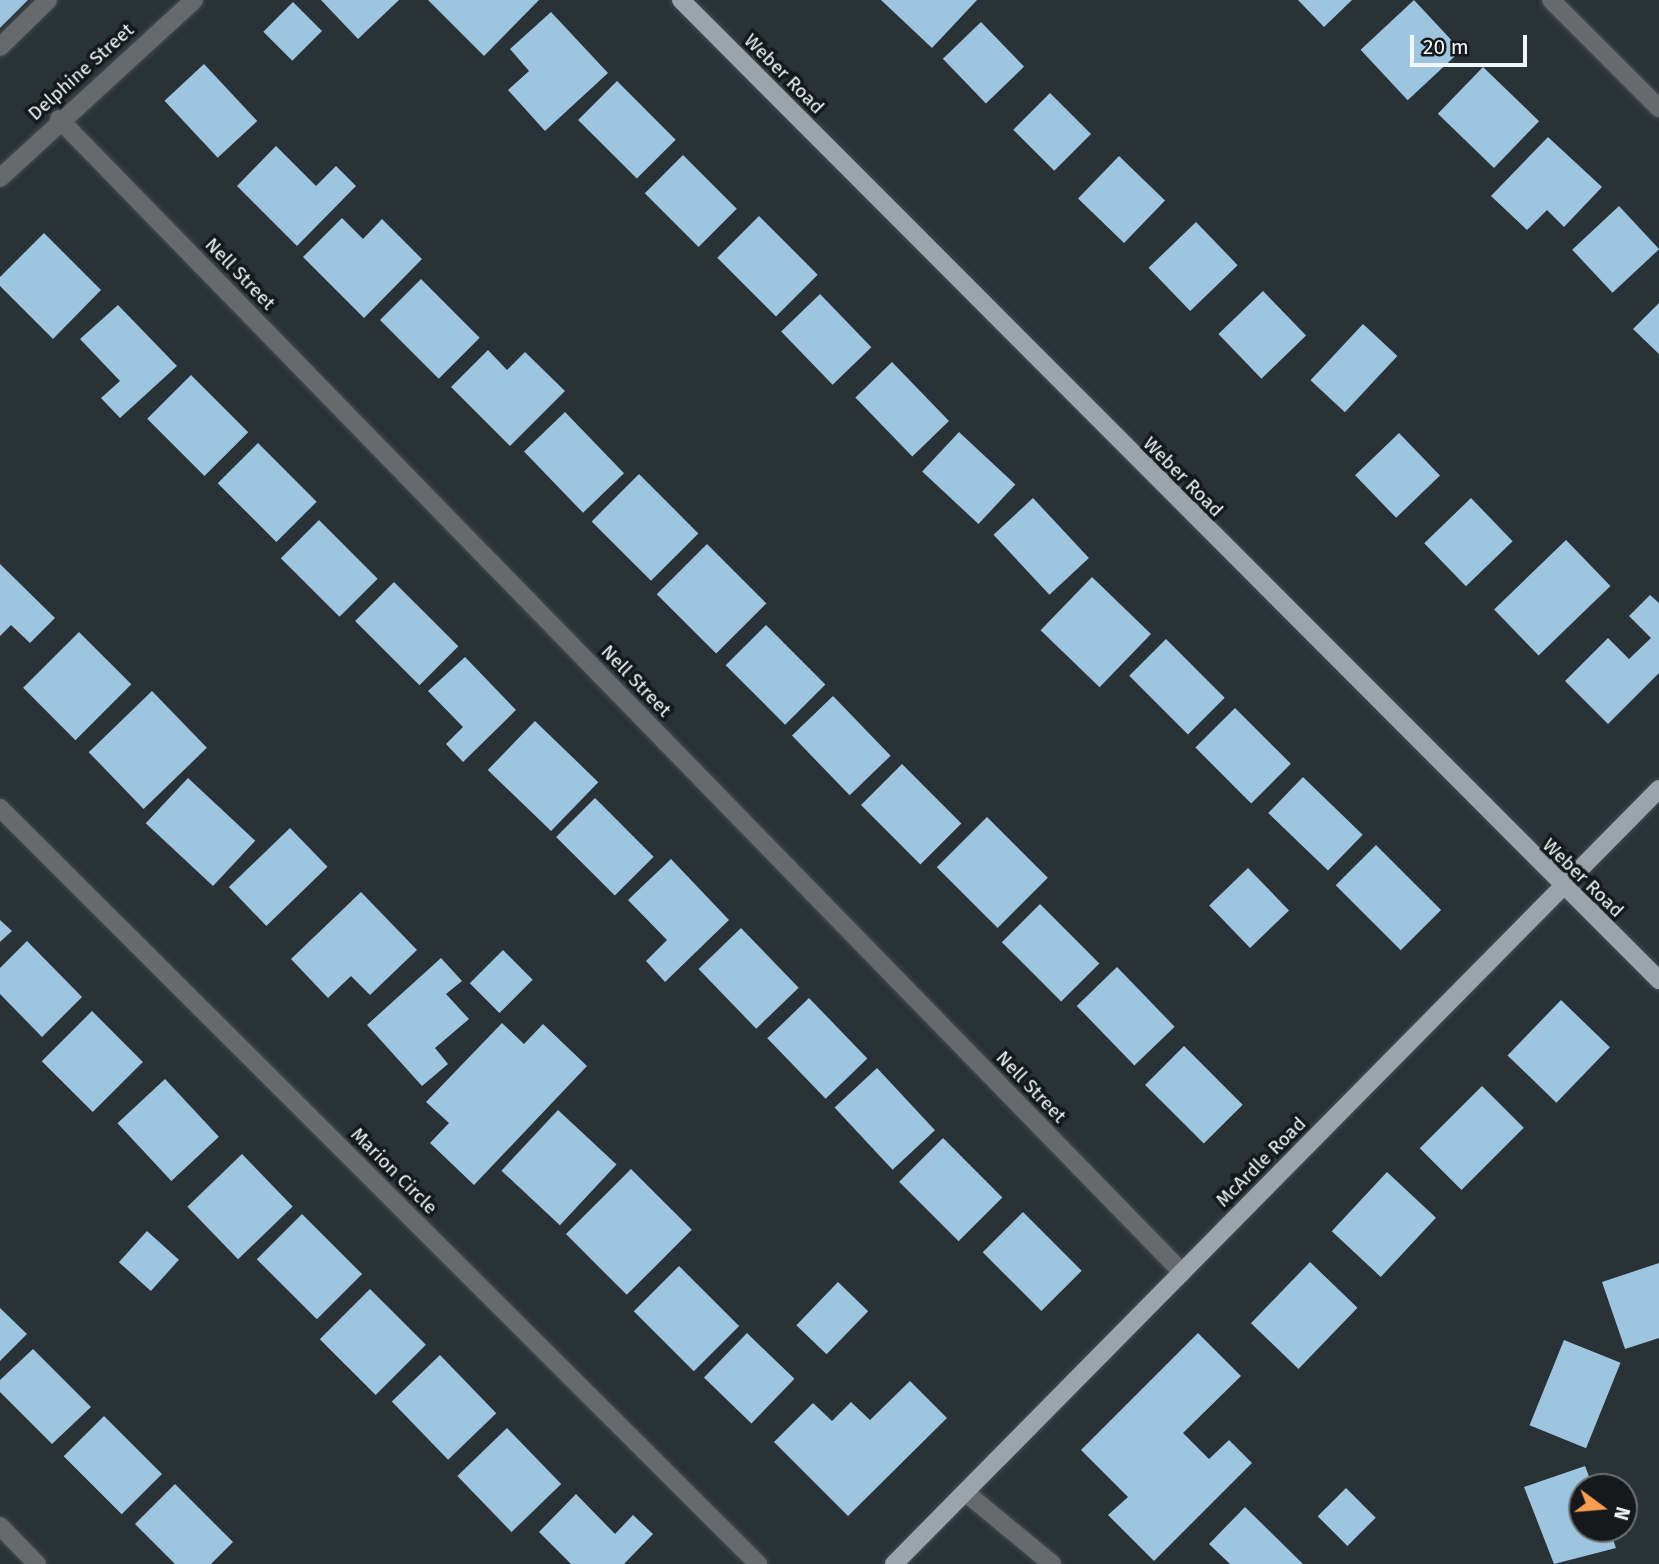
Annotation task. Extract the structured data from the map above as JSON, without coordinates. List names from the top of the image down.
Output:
{
  "streets": {
    "main road": ["Weber Road", "McArdle Road"],
    "street": ["Delphine Street", "Nell Street", "Marion Circle"]
  },
  "crossings": [
    ["Delphine Street", "Nell Street"],
    ["Weber Road", "McArdle Road"],
    ["Nell Street", "McArdle Road"]
  ],
  "scale_bar": "20 m",
  "north": "right"
}
